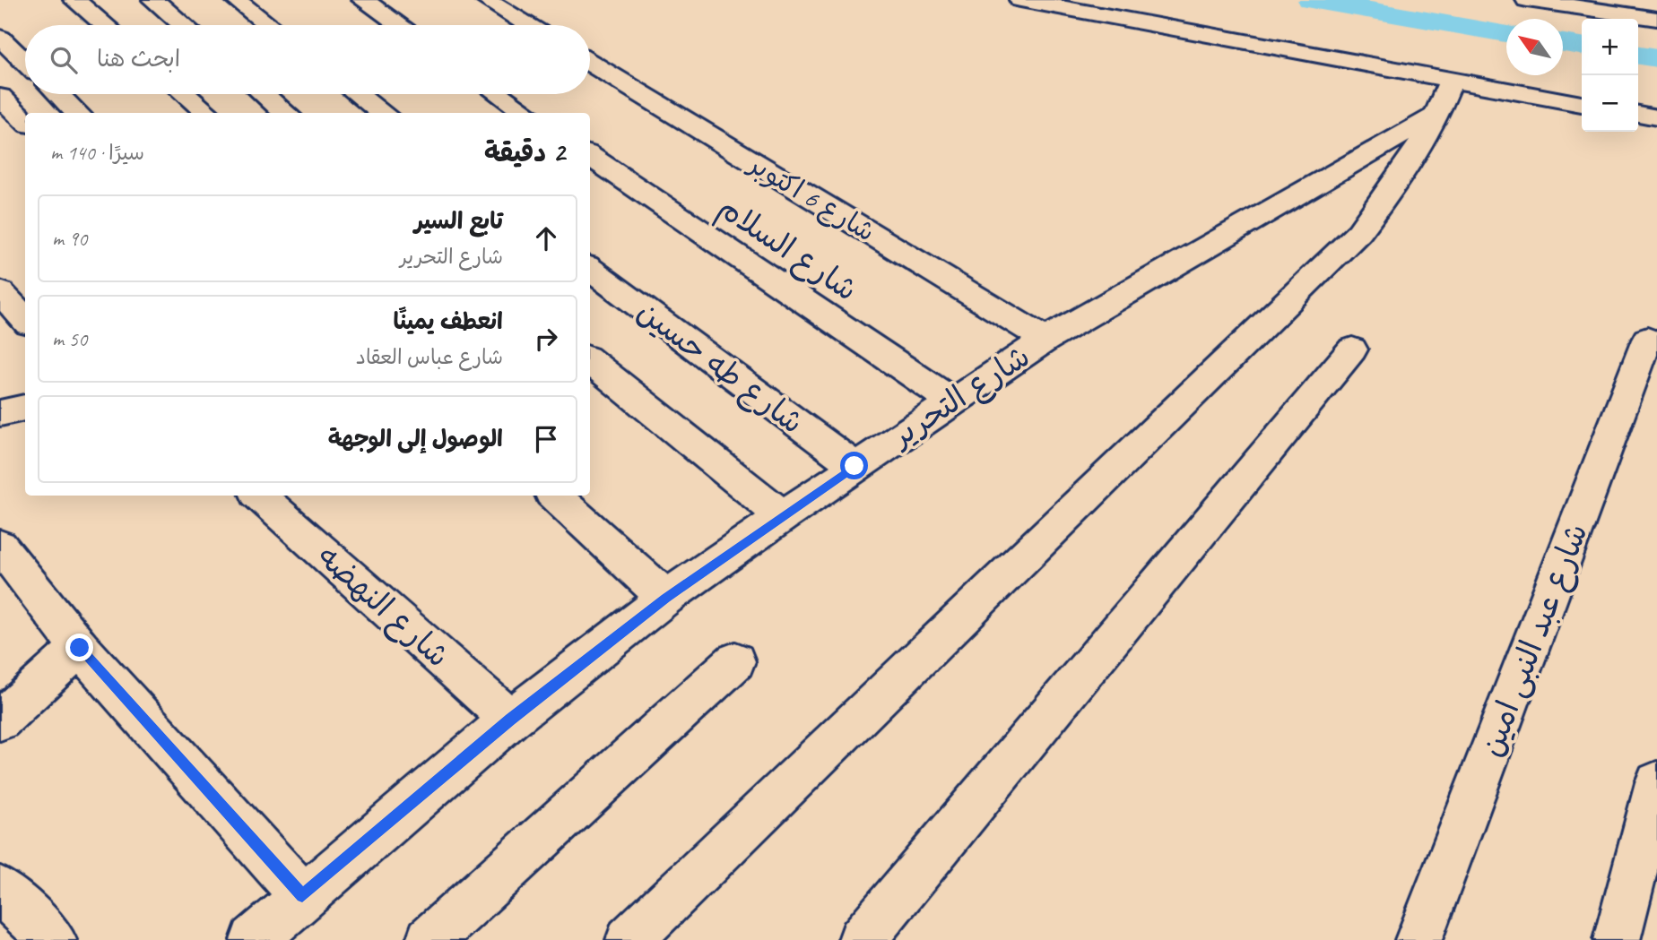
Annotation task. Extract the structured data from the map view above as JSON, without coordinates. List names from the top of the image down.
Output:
{
  "streets": {
    "street": [
      "شارع 6 اكتوبر",
      "شارع السلام",
      "شارع طه حسين",
      "شارع التحرير",
      "شارع النهضه",
      "شارع عبد النبى امين"
    ]
  },
  "crossings": [
    ["شارع 6 اكتوبر", "شارع التحرير"],
    ["شارع السلام", "شارع التحرير"],
    ["شارع طه حسين", "شارع التحرير"],
    ["شارع التحرير", "شارع النهضه"]
  ],
  "north": "top left",
  "page": {
    "map_buttons": ["+", "−"],
    "search": "ابحث هنا",
    "heading": ["2 دقيقة", "سيرًا · 140 m"],
    "list": [
      ["تابع السير", "شارع التحرير", "90 m"],
      ["انعطف يمينًا", "شارع عباس العقاد", "50 m"],
      "الوصول إلى الوجهة"
    ]
  }
}
